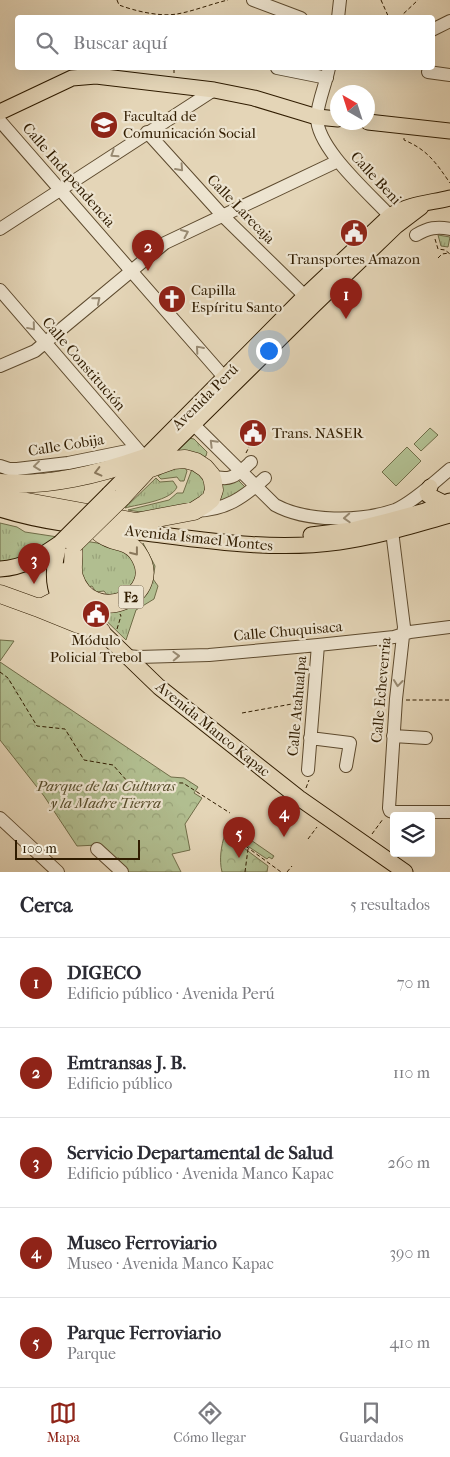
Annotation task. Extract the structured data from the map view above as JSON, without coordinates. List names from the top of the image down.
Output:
{
  "streets": {
    "highway": ["Avenida Perú", "F2"],
    "main road": ["Avenida Ismael Montes", "Avenida Manco Kapac"],
    "street": [
      "Calle Independencia",
      "Calle Beni",
      "Calle Larecaja",
      "Calle Constitución",
      "Calle Cobija",
      "Calle Chuquisaca",
      "Calle Echeverria",
      "Calle Atahualpa"
    ]
  },
  "crossings": [
    ["Calle Independencia", "Avenida Perú"],
    ["Calle Beni", "Avenida Perú"],
    ["Calle Larecaja", "Avenida Perú"],
    ["Calle Constitución", "Avenida Perú"],
    ["Calle Constitución", "Calle Cobija"],
    ["Avenida Perú", "Calle Cobija"],
    ["Avenida Perú", "F2"],
    ["Avenida Ismael Montes", "F2"],
    ["Avenida Ismael Montes", "Calle Echeverria"],
    ["Calle Chuquisaca", "Calle Echeverria"],
    ["Calle Chuquisaca", "Calle Atahualpa"],
    ["Calle Chuquisaca", "Avenida Manco Kapac"]
  ],
  "one_way": [
    "Calle Independencia",
    "Calle Larecaja",
    "Calle Cobija",
    "Calle Chuquisaca"
  ],
  "parks": ["Parque de las Culturas y la Madre Tierra"],
  "places": {
    "school or university": ["Facultad de Comunicación Social"],
    "public building": ["Transportes Amazon", "Trans. NASER", "Módulo Policial Trebol"],
    "church": ["Capilla Espíritu Santo"]
  },
  "scale_bar": "100 m",
  "north": "top left",
  "page": {
    "search": "Buscar aquí",
    "pins": [
      "2",
      "1",
      "3",
      "4",
      "5"
    ],
    "scale": "100 m",
    "heading": ["Cerca", "5 resultados"],
    "list": [
      {
        "mark": "1",
        "name": "DIGECO",
        "note": "Edificio público · Avenida Perú",
        "value": "70 m"
      },
      {
        "mark": "2",
        "name": "Emtransas J. B.",
        "note": "Edificio público",
        "value": "110 m"
      },
      {
        "mark": "3",
        "name": "Servicio Departamental de Salud",
        "note": "Edificio público · Avenida Manco Kapac",
        "value": "260 m"
      },
      {
        "mark": "4",
        "name": "Museo Ferroviario",
        "note": "Museo · Avenida Manco Kapac",
        "value": "390 m"
      },
      {
        "mark": "5",
        "name": "Parque Ferroviario",
        "note": "Parque",
        "value": "410 m"
      }
    ],
    "nav": ["Mapa", "Cómo llegar", "Guardados"]
  }
}
